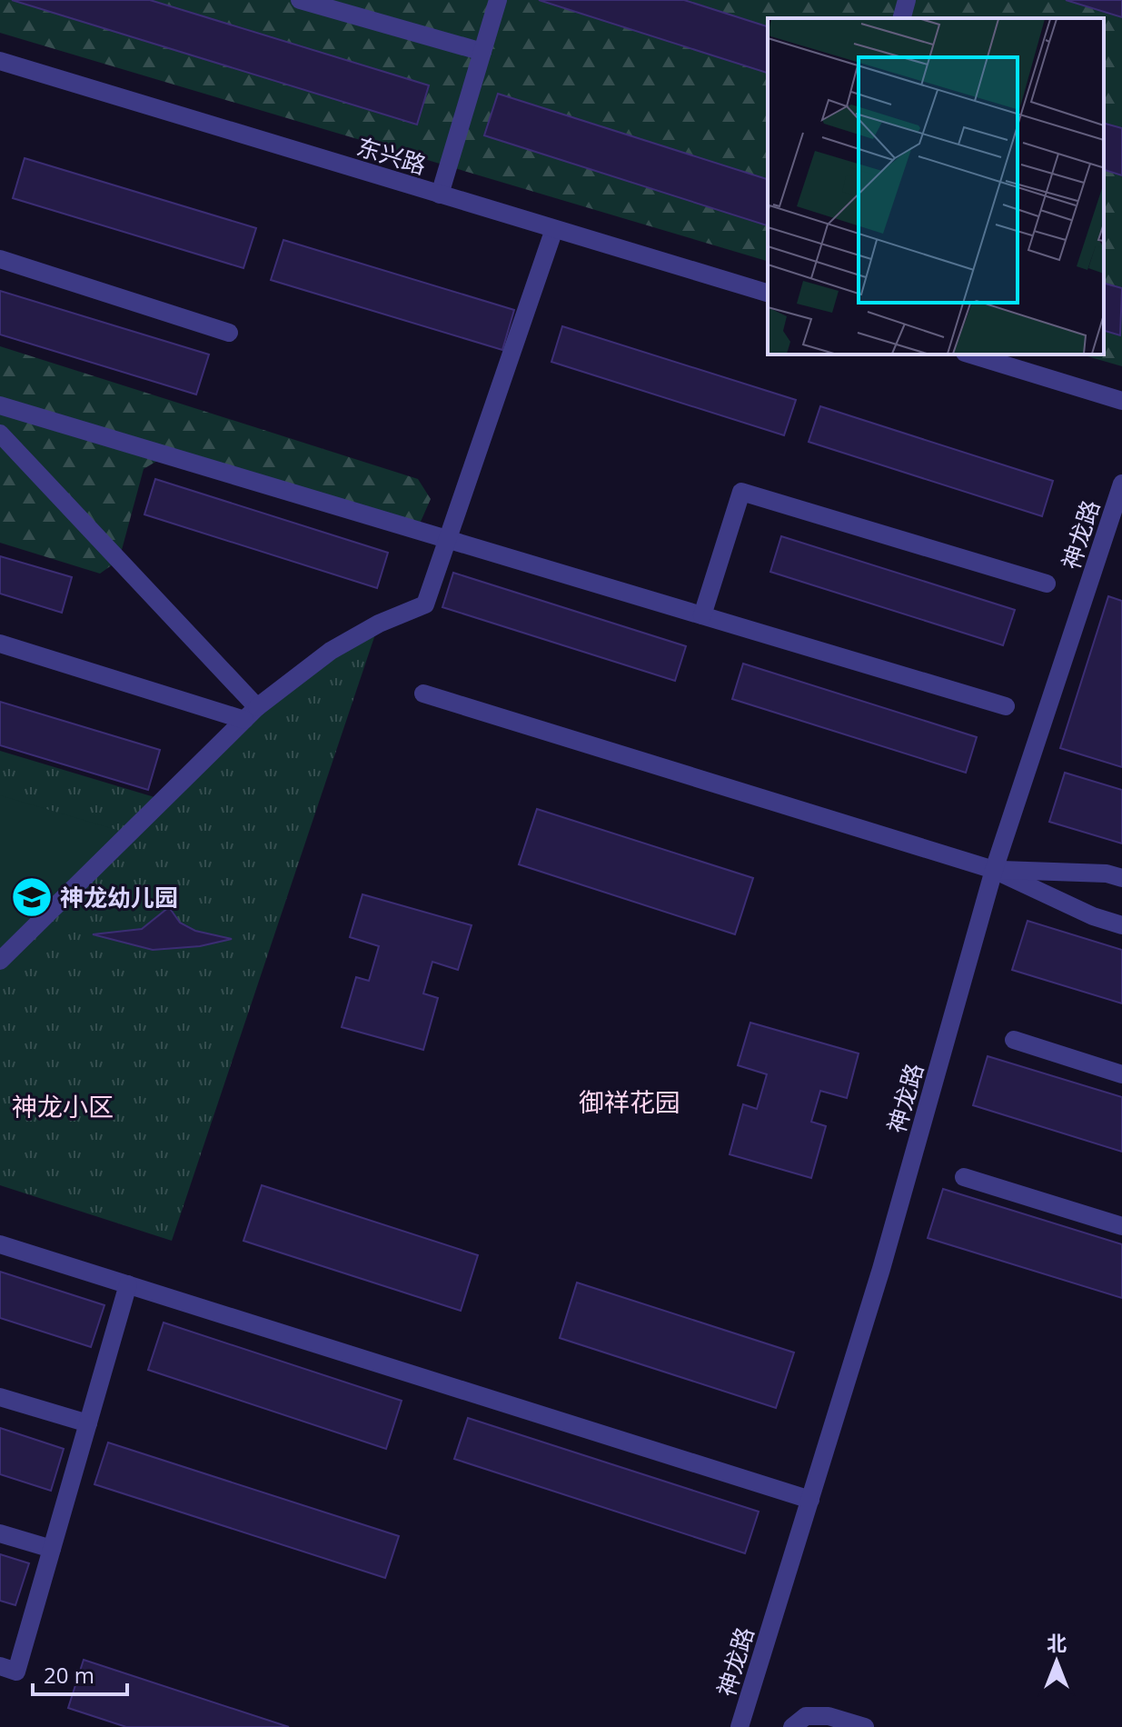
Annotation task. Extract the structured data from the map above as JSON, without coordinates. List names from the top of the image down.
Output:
{
  "streets": {
    "street": ["东兴路", "神龙路"]
  },
  "districts": ["御祥花园", "神龙小区"],
  "places": {
    "school or university": ["神龙幼儿园"]
  },
  "scale_bar": "20 m",
  "north": "top"
}
